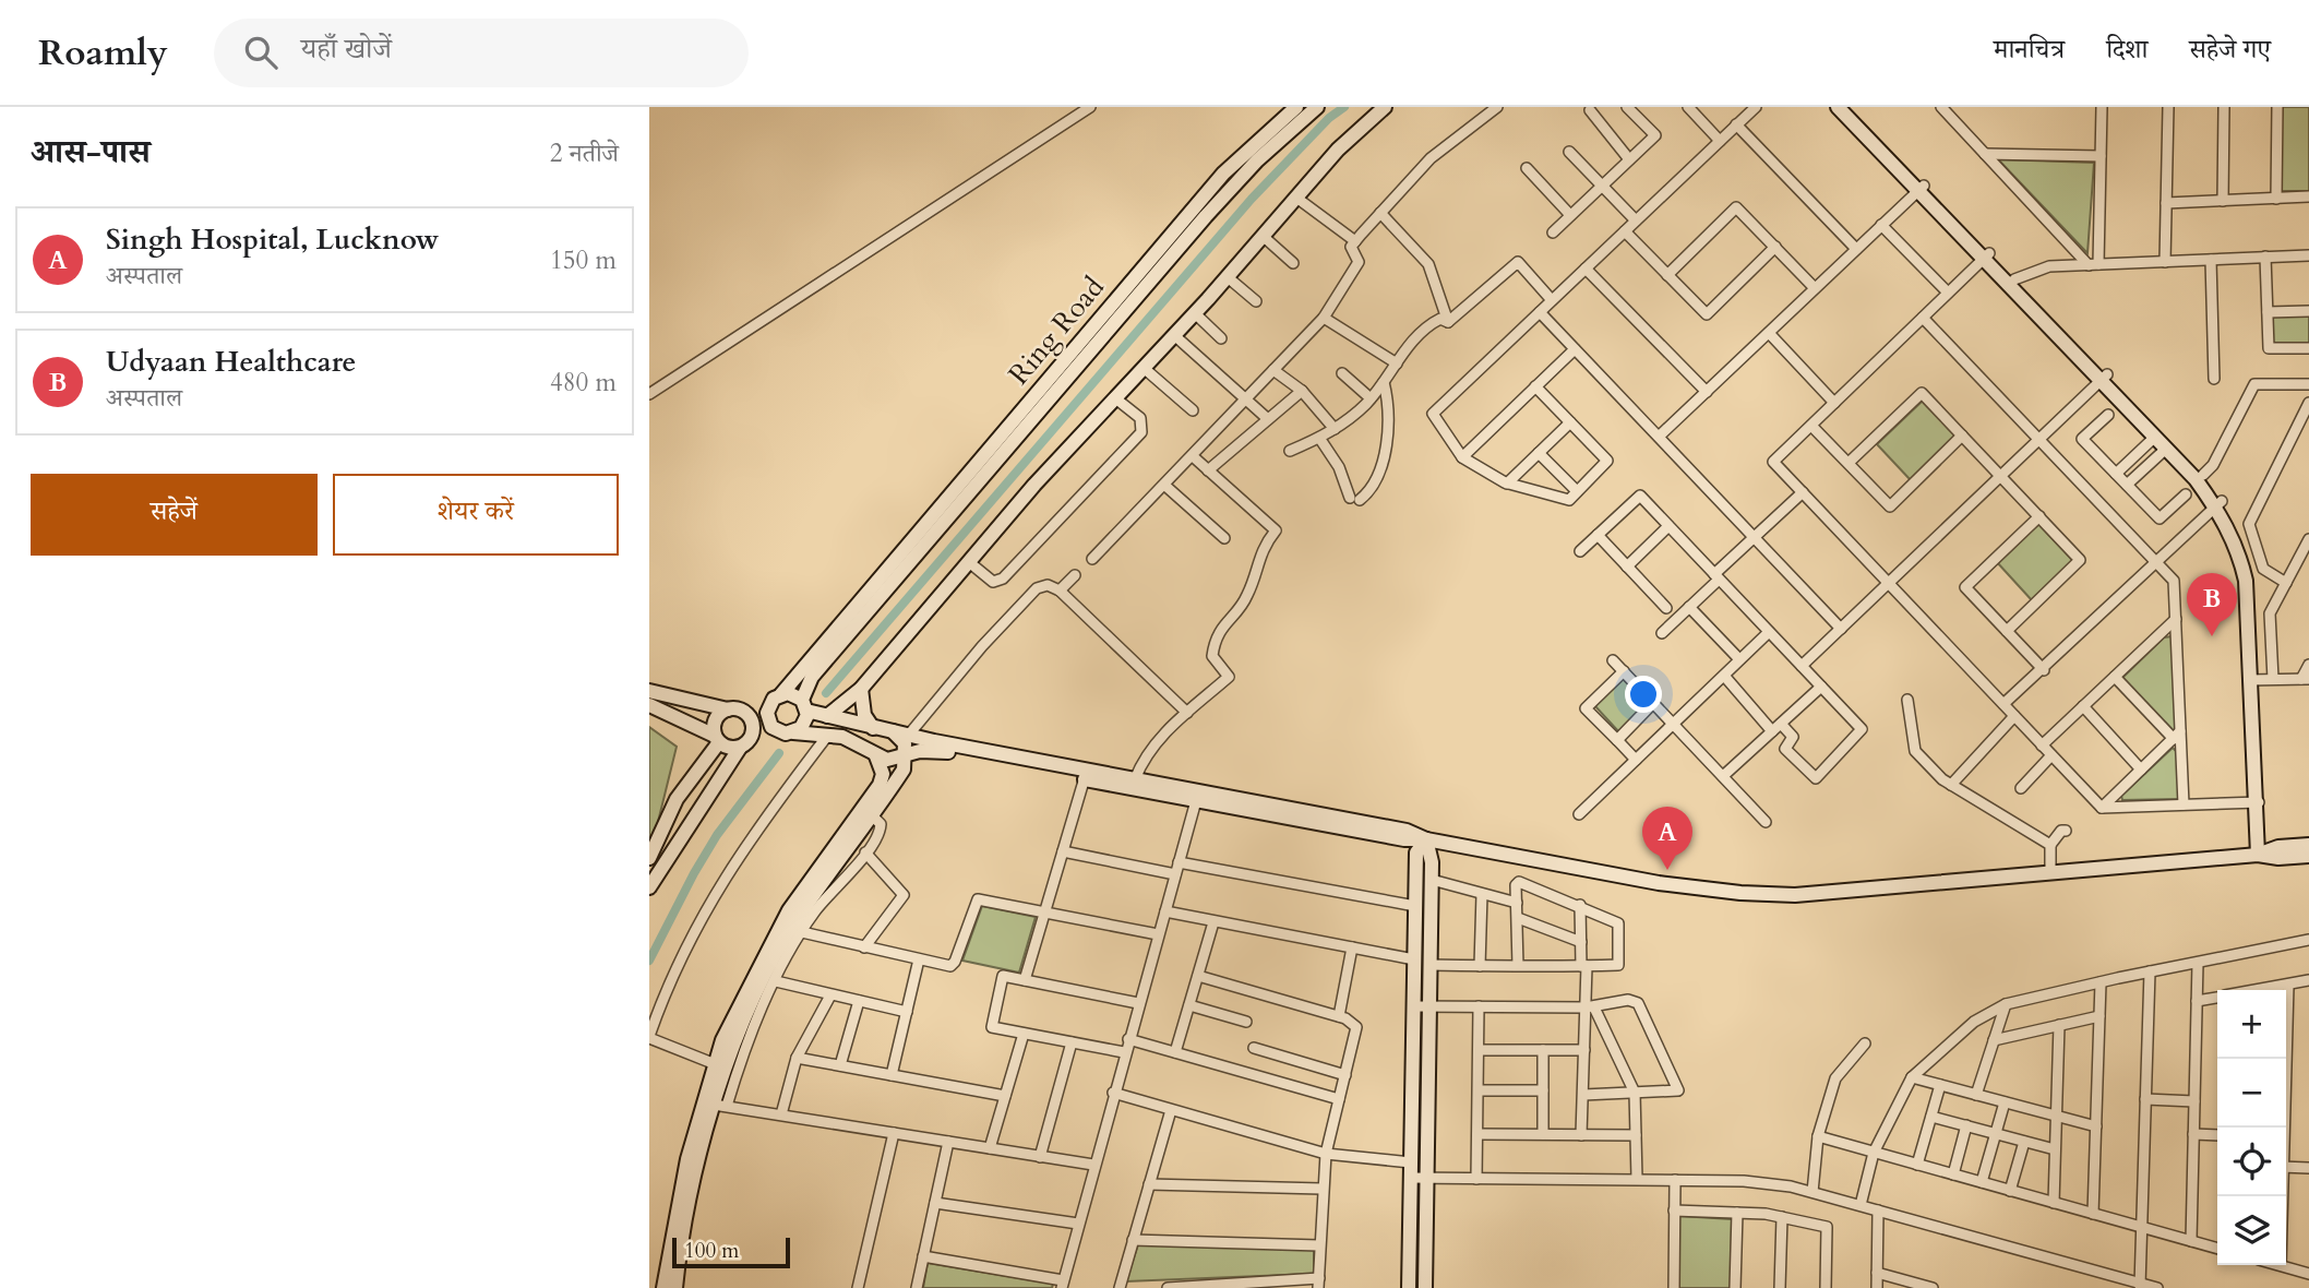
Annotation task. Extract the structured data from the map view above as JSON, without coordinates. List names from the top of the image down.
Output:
{
  "streets": {
    "street": ["Ring Road"]
  },
  "scale_bar": "100 m",
  "page": {
    "header": "Roamly",
    "search": "यहाँ खोजें",
    "nav": ["मानचित्र", "दिशा", "सहेजे गए"],
    "heading": ["आस-पास", "2 नतीजे"],
    "list": [
      {
        "mark": "A",
        "name": "Singh Hospital, Lucknow",
        "note": "अस्पताल",
        "value": "150 m"
      },
      {
        "mark": "B",
        "name": "Udyaan Healthcare",
        "note": "अस्पताल",
        "value": "480 m"
      }
    ],
    "buttons": ["सहेजें", "शेयर करें"],
    "pins": ["B", "A"],
    "map_buttons": ["+", "−"],
    "scale": "100 m"
  }
}
